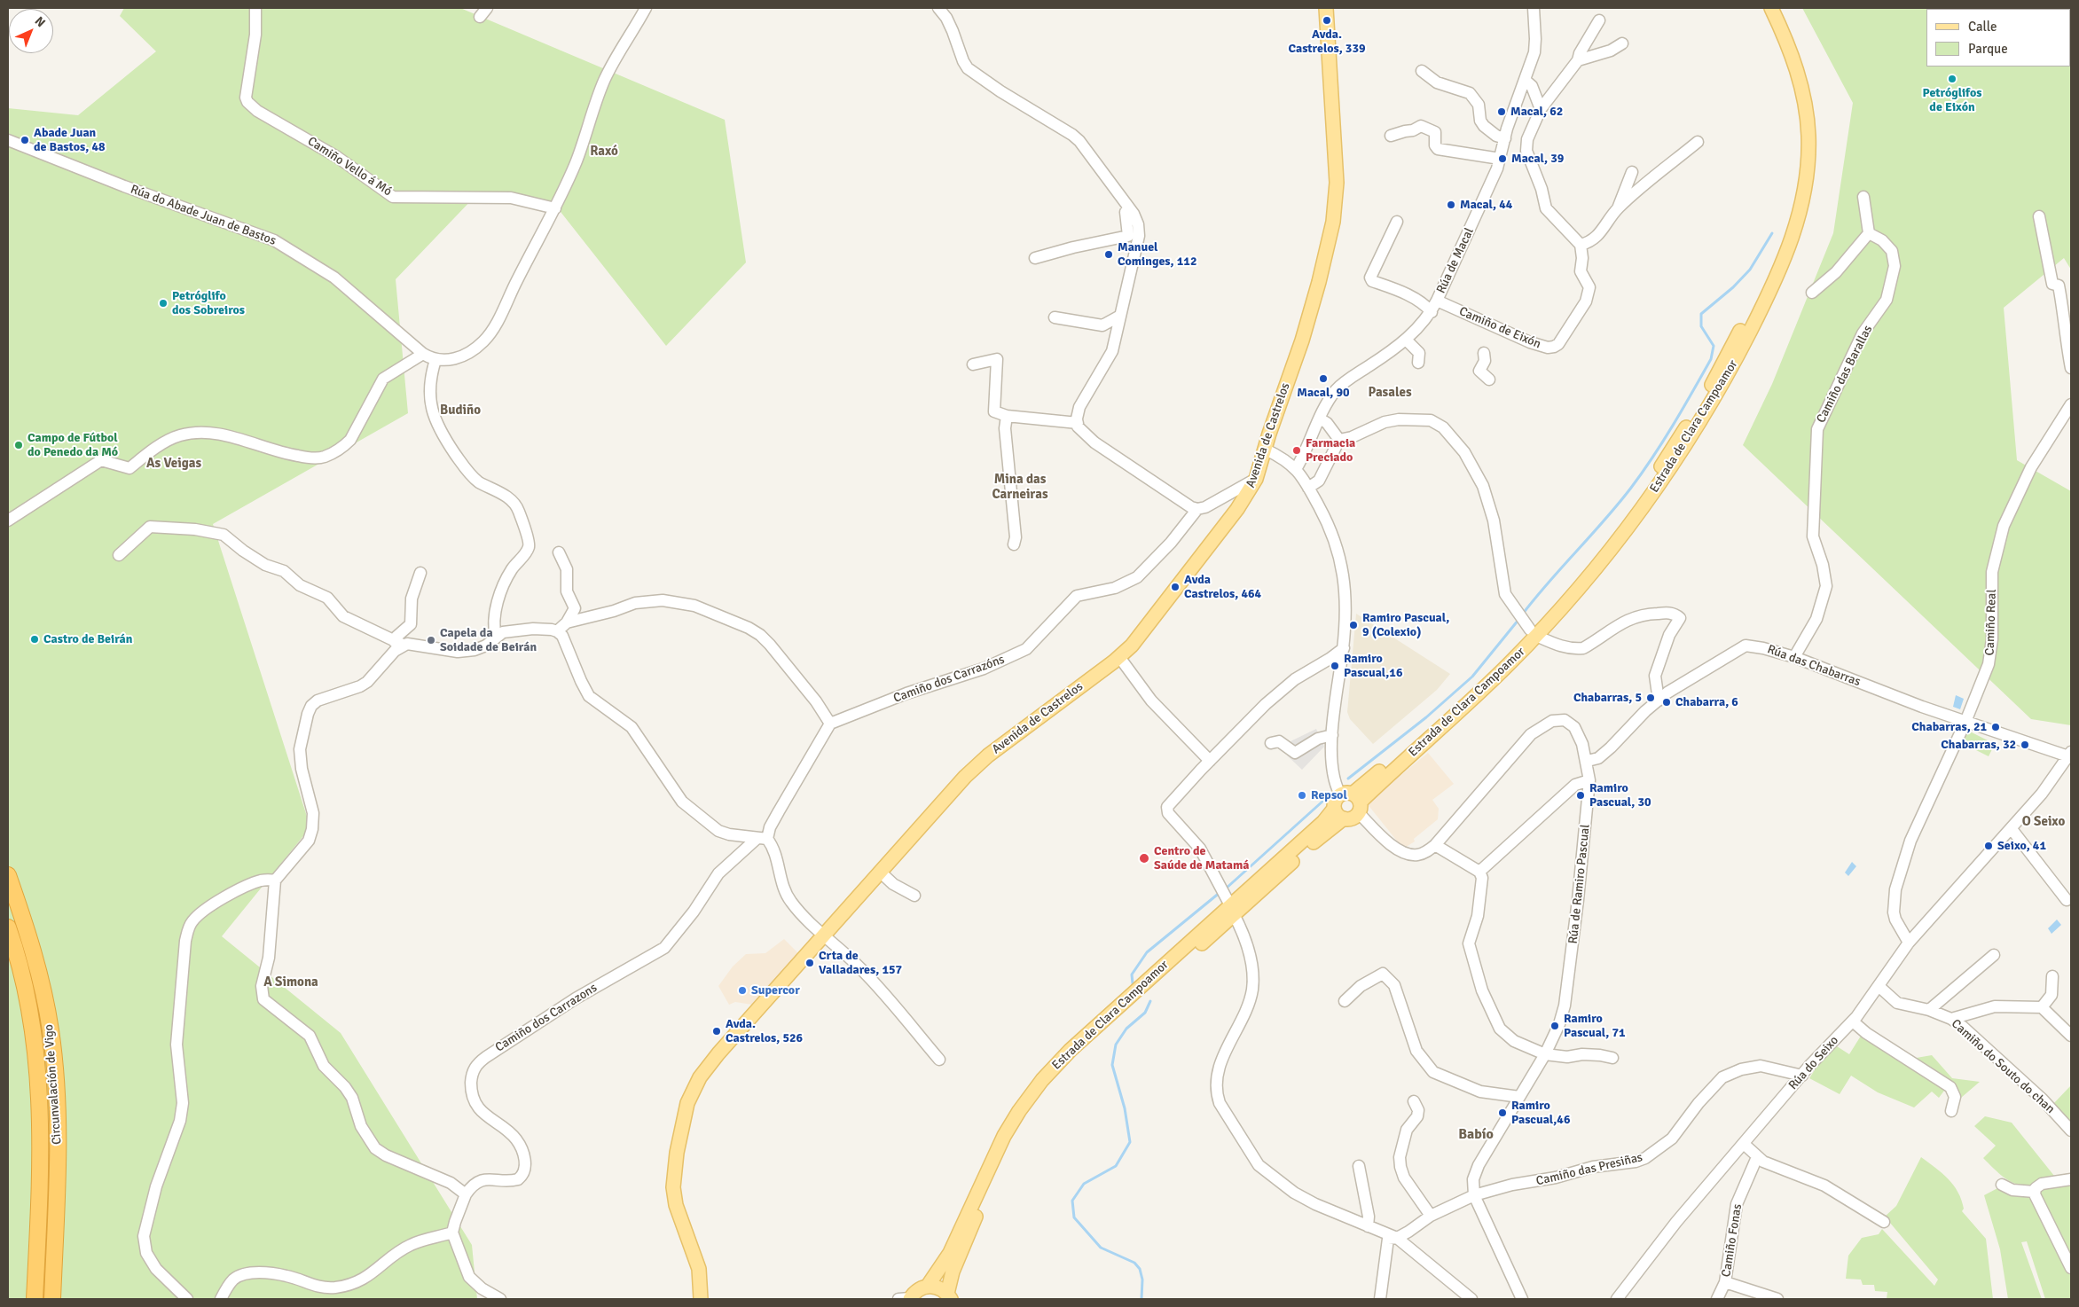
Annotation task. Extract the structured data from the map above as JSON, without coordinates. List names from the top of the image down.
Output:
{
  "streets": {
    "highway": ["Circunvalación de Vigo"],
    "main road": ["Estrada de Clara Campoamor", "Avenida de Castrelos"],
    "street": [
      "Camiño Vello á Mó",
      "Rúa do Abade Juan de Bastos",
      "Rúa de Macal",
      "Camiño de Eixón",
      "Camiño das Barallas",
      "Camiño Real",
      "Rúa das Chabarras",
      "Camiño dos Carrazóns",
      "Rúa de Ramiro Pascual",
      "Camiño dos Carrazons",
      "Rúa do Seixo",
      "Camiño do Souto do chan",
      "Camiño das Presiñas",
      "Camiño Fonas"
    ]
  },
  "crossings": [
    ["Rúa de Macal", "Camiño de Eixón"],
    ["Rúa de Macal", "Rúa de Ramiro Pascual"],
    ["Camiño das Barallas", "Rúa das Chabarras"],
    ["Estrada de Clara Campoamor", "Rúa de Ramiro Pascual"],
    ["Avenida de Castrelos", "Rúa de Ramiro Pascual"],
    ["Camiño Real", "Rúa das Chabarras"],
    ["Camiño Real", "Rúa do Seixo"],
    ["Rúa das Chabarras", "Rúa de Ramiro Pascual"],
    ["Rúa das Chabarras", "Rúa do Seixo"],
    ["Rúa de Ramiro Pascual", "Camiño das Presiñas"],
    ["Rúa do Seixo", "Camiño do Souto do chan"],
    ["Rúa do Seixo", "Camiño das Presiñas"]
  ],
  "districts": [
    "Raxó",
    "Pasales",
    "Budiño",
    "As Veigas",
    "Mina das Carneiras",
    "O Seixo",
    "A Simona",
    "Babío"
  ],
  "places": [
    "Avda. Castrelos, 339",
    "Petróglifos de Eixón",
    "Macal, 62",
    "Abade Juan de Bastos, 48",
    "Macal, 39",
    "Macal, 44",
    "Manuel Cominges, 112",
    "Petróglifo dos Sobreiros",
    "Macal, 90",
    "Campo de Fútbol do Penedo da Mó",
    "Farmacia Preciado",
    "Avda Castrelos, 464",
    "Ramiro Pascual, 9 (Colexio)",
    "Castro de Beirán",
    "Capela da Soidade de Beirán",
    "Ramiro Pascual,16",
    "Chabarras, 5",
    "Chabarra, 6",
    "Chabarras, 21",
    "Chabarras, 32",
    "Repsol",
    "Ramiro Pascual, 30",
    "Seixo, 41",
    "Centro de Saúde de Matamá",
    "Crta de Valladares, 157",
    "Supercor",
    "Ramiro Pascual, 71",
    "Avda. Castrelos, 526",
    "Ramiro Pascual,46"
  ],
  "legend": ["Calle", "Parque"],
  "north": "top right"
}
